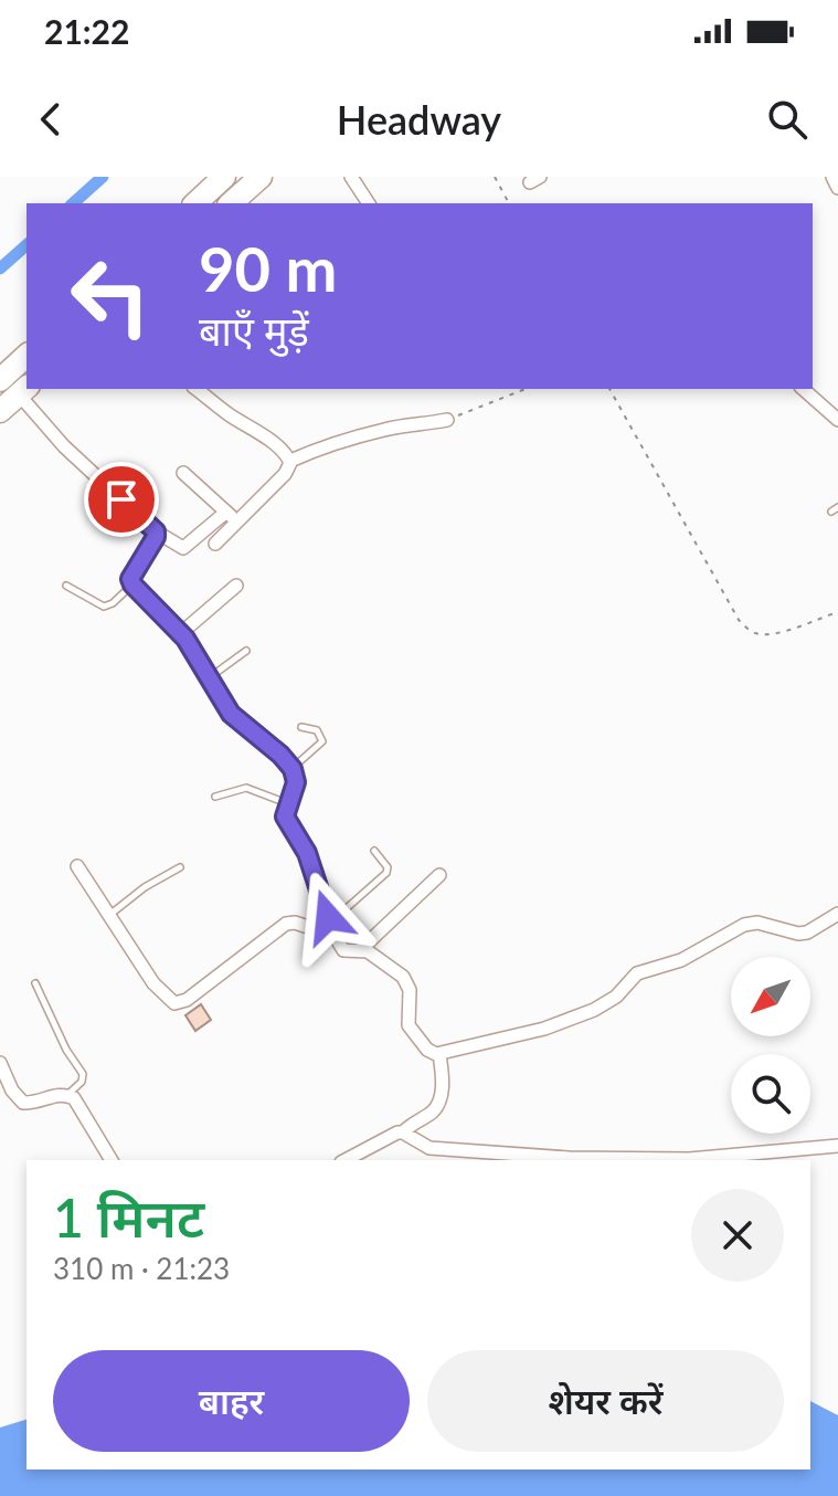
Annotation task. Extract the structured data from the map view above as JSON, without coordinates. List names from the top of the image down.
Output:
{
  "north": "bottom left",
  "page": {
    "status": "21:22",
    "header": "Headway",
    "turn": ["90 m", "बाएँ मुड़ें"],
    "heading": ["1 मिनट", "310 m · 21:23"],
    "buttons": ["बाहर", "शेयर करें"]
  }
}
